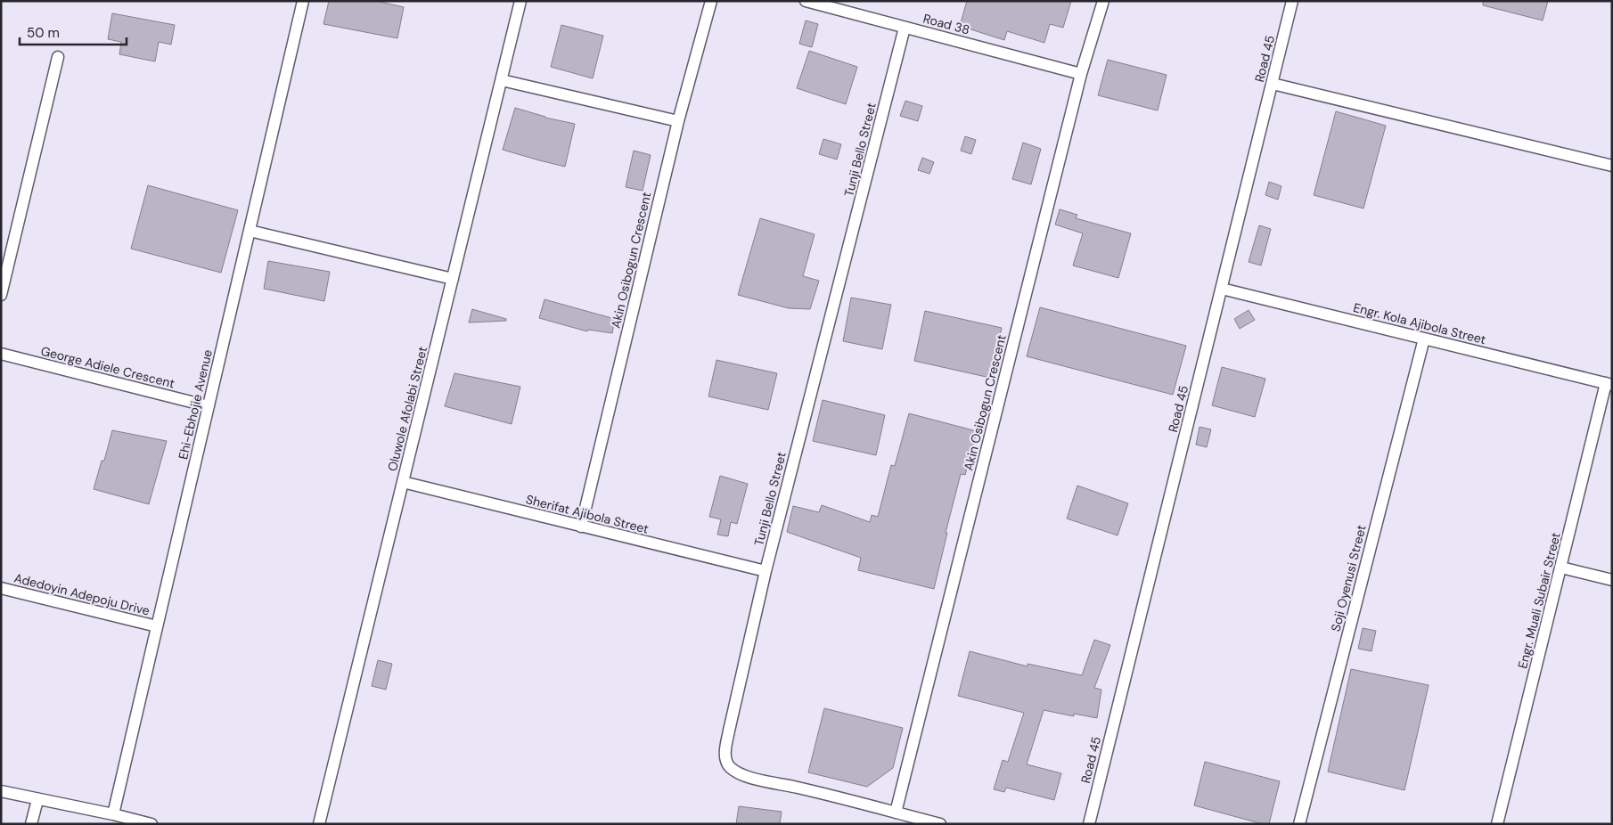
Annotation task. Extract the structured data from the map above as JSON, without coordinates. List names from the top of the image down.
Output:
{
  "streets": {
    "street": [
      "Road 38",
      "Road 45",
      "Tunji Bello Street",
      "Akin Osibogun Crescent",
      "Engr. Kola Ajibola Street",
      "George Adiele Crescent",
      "Ehi-Ebhojie Avenue",
      "Oluwole Afolabi Street",
      "Sherifat Ajibola Street",
      "Soji Oyenusi Street",
      "Adedoyin Adepoju Drive",
      "Engr. Muali Subair Street"
    ]
  },
  "crossings": [
    ["Road 38", "Tunji Bello Street"],
    ["Road 38", "Akin Osibogun Crescent"],
    ["Road 45", "Engr. Kola Ajibola Street"],
    ["Tunji Bello Street", "Akin Osibogun Crescent"],
    ["Tunji Bello Street", "Sherifat Ajibola Street"],
    ["Akin Osibogun Crescent", "Sherifat Ajibola Street"],
    ["Engr. Kola Ajibola Street", "Soji Oyenusi Street"],
    ["Engr. Kola Ajibola Street", "Engr. Muali Subair Street"],
    ["George Adiele Crescent", "Ehi-Ebhojie Avenue"],
    ["Ehi-Ebhojie Avenue", "Adedoyin Adepoju Drive"],
    ["Oluwole Afolabi Street", "Sherifat Ajibola Street"]
  ],
  "scale_bar": "50 m"
}
